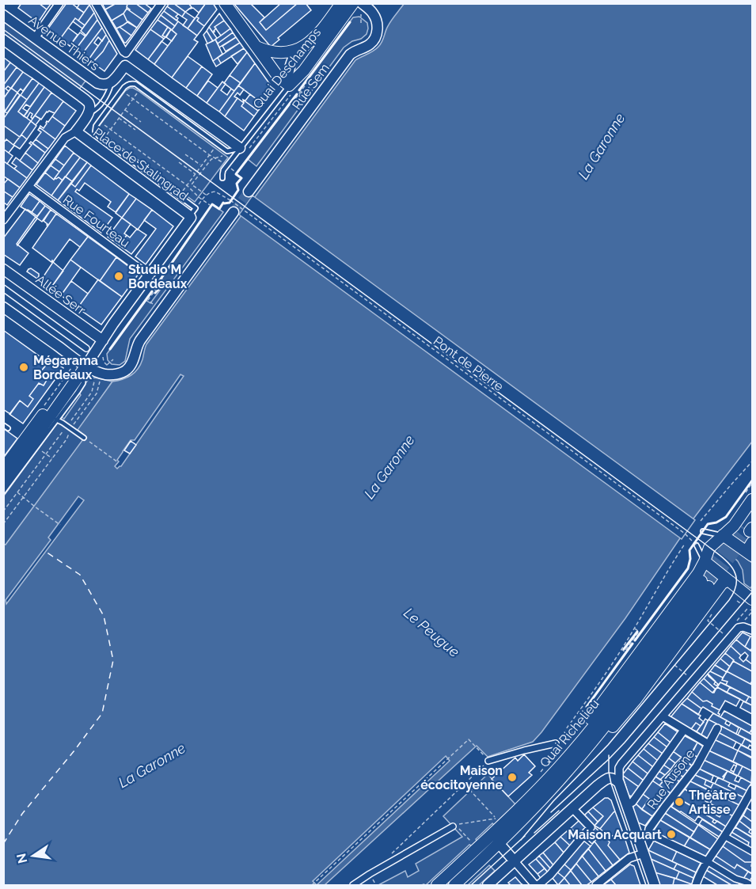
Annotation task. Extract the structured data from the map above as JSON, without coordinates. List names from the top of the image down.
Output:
{
  "streets": {
    "main road": ["Quai Deschamps", "Quai Richelieu"],
    "street": [
      "Avenue Thiers",
      "Rue Sem",
      "Place de Stalingrad",
      "Rue Fourteau",
      "Allée Serr",
      "Rue Ausone"
    ],
    "path": ["Pont de Pierre"]
  },
  "crossings": [
    ["Avenue Thiers", "Place de Stalingrad"],
    ["Quai Deschamps", "Place de Stalingrad"],
    ["Place de Stalingrad", "Rue Fourteau"],
    ["Place de Stalingrad", "Allée Serr"],
    ["Place de Stalingrad", "Pont de Pierre"]
  ],
  "water": ["La Garonne", "Le Peugue"],
  "places": [
    "Studio M Bordeaux",
    "Mégarama Bordeaux",
    "Maison écocitoyenne",
    "Théâtre Artisse",
    "Maison Acquart"
  ],
  "north": "left"
}
